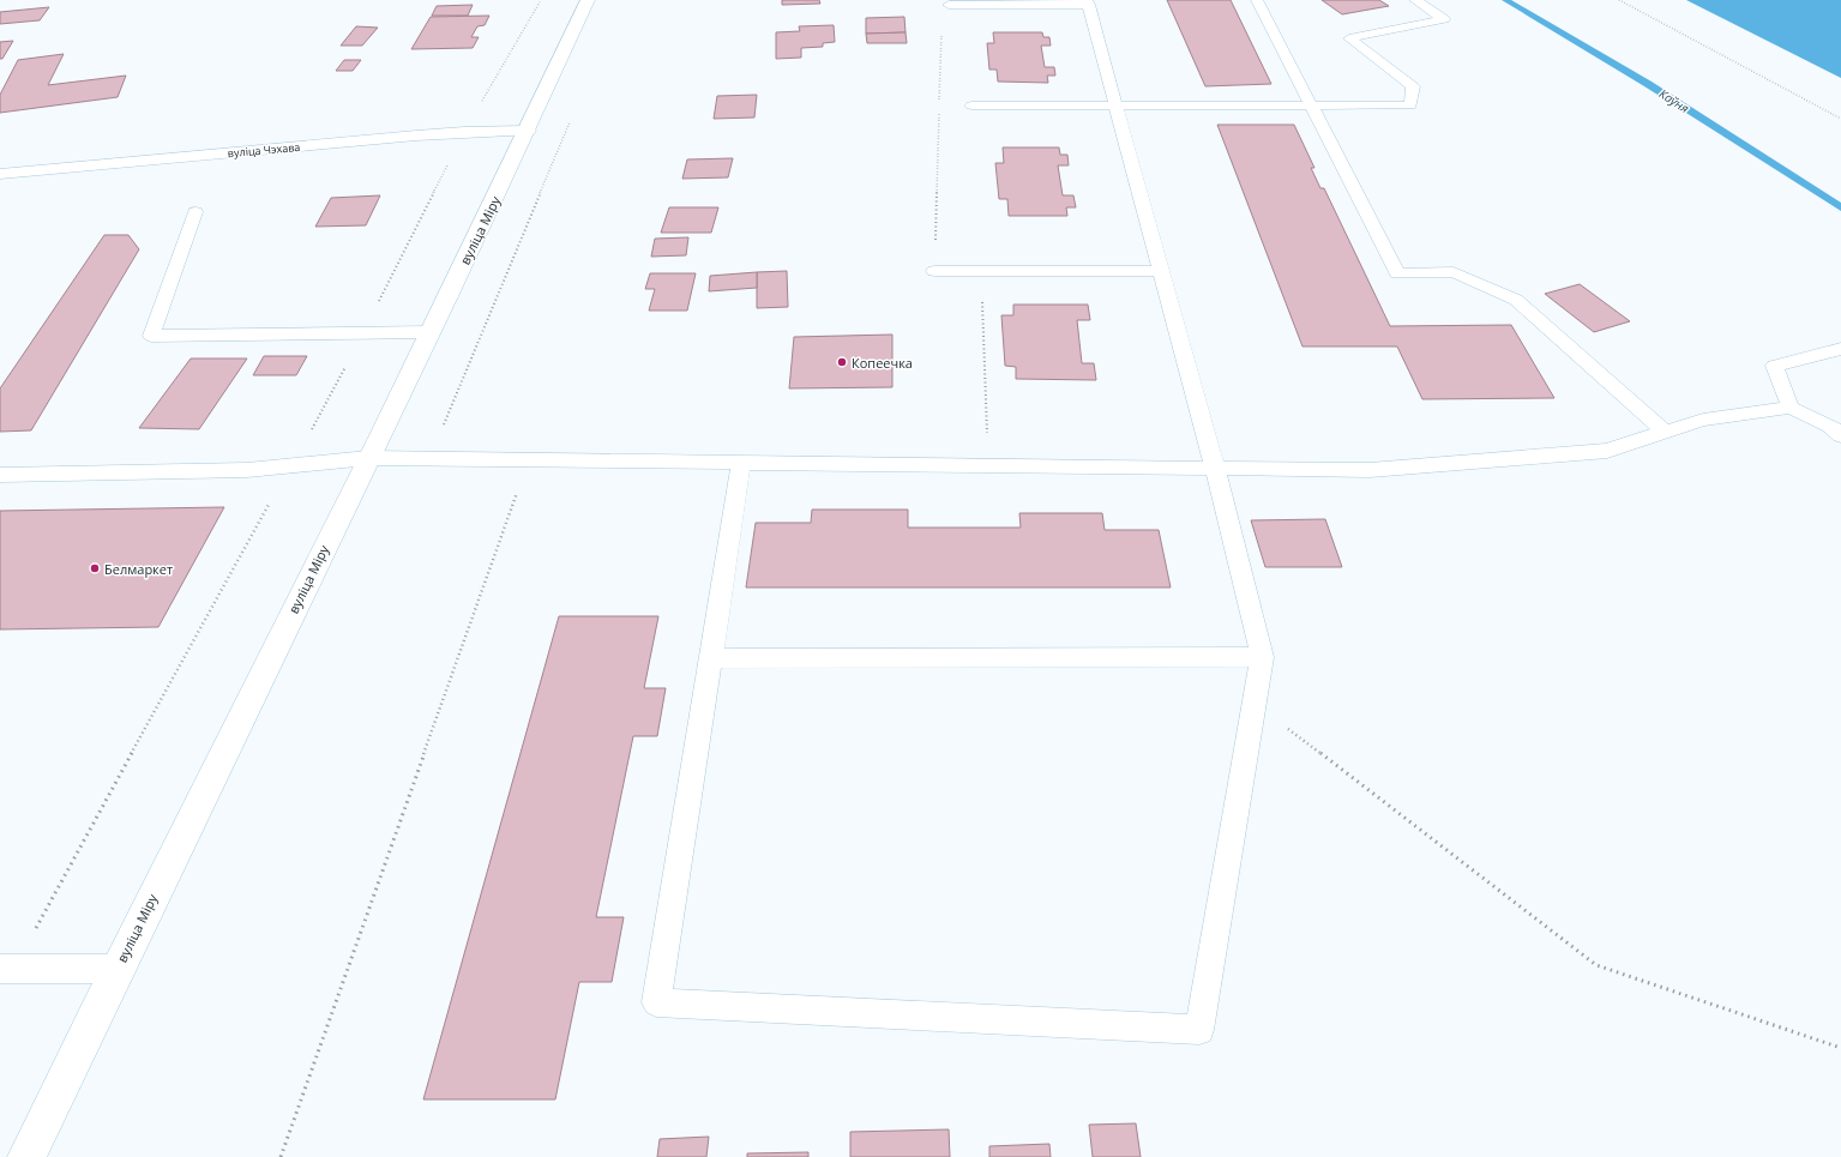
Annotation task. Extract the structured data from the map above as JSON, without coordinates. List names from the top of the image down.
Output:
{
  "streets": {
    "main road": ["вуліца Чэхава", "вуліца Міру"]
  },
  "crossings": [
    ["вуліца Чэхава", "вуліца Міру"]
  ],
  "water": ["Каўня"],
  "places": ["Копеечка", "Белмаркет"]
}
